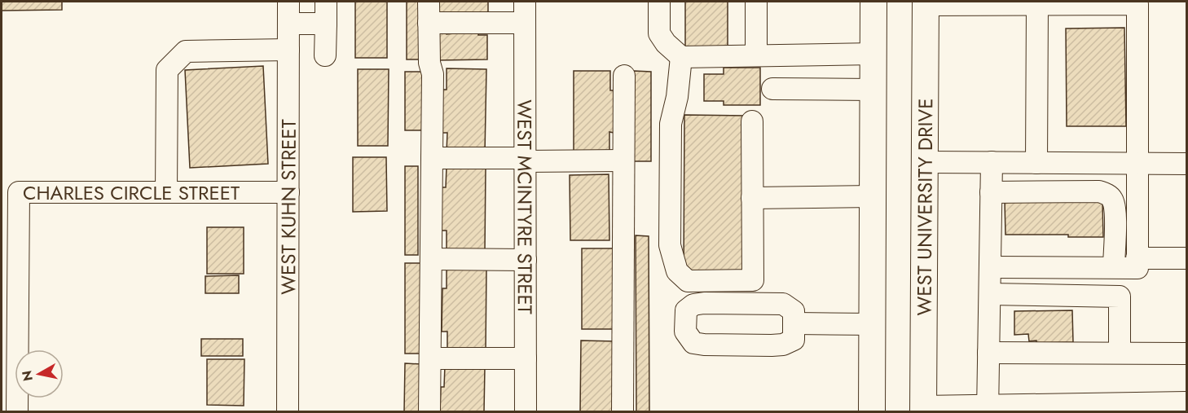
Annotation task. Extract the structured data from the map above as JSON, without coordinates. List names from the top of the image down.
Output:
{
  "streets": {
    "main road": ["WEST UNIVERSITY DRIVE"],
    "street": ["CHARLES CIRCLE STREET", "WEST KUHN STREET", "WEST MCINTYRE STREET"]
  },
  "crossings": [
    ["CHARLES CIRCLE STREET", "WEST KUHN STREET"]
  ],
  "north": "left"
}
